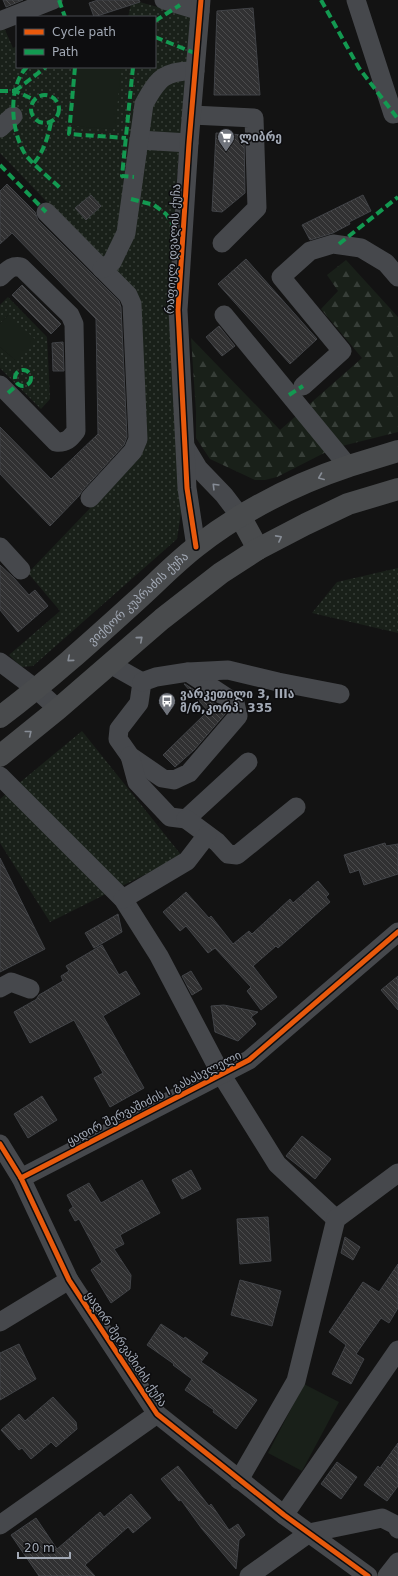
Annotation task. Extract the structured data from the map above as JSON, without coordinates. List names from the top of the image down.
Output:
{
  "streets": {
    "main road": ["ვიქტორ კუპრაძის ქუჩა"],
    "street": ["რაფიელ დვალის ქუჩა", "ყადირ შერვაშიძის I გასასვლელი", "ყადირ შერვაშიძის ქუჩა"]
  },
  "crossings": [
    ["რაფიელ დვალის ქუჩა", "ვიქტორ კუპრაძის ქუჩა"],
    ["ყადირ შერვაშიძის I გასასვლელი", "ყადირ შერვაშიძის ქუჩა"]
  ],
  "places": {
    "supermarket": ["ლიბრე"],
    "bus stop": ["ვარკეთილი 3, IIIა მ/რ,კორპ. 335"]
  },
  "legend": ["Cycle path", "Path"],
  "scale_bar": "20 m"
}
